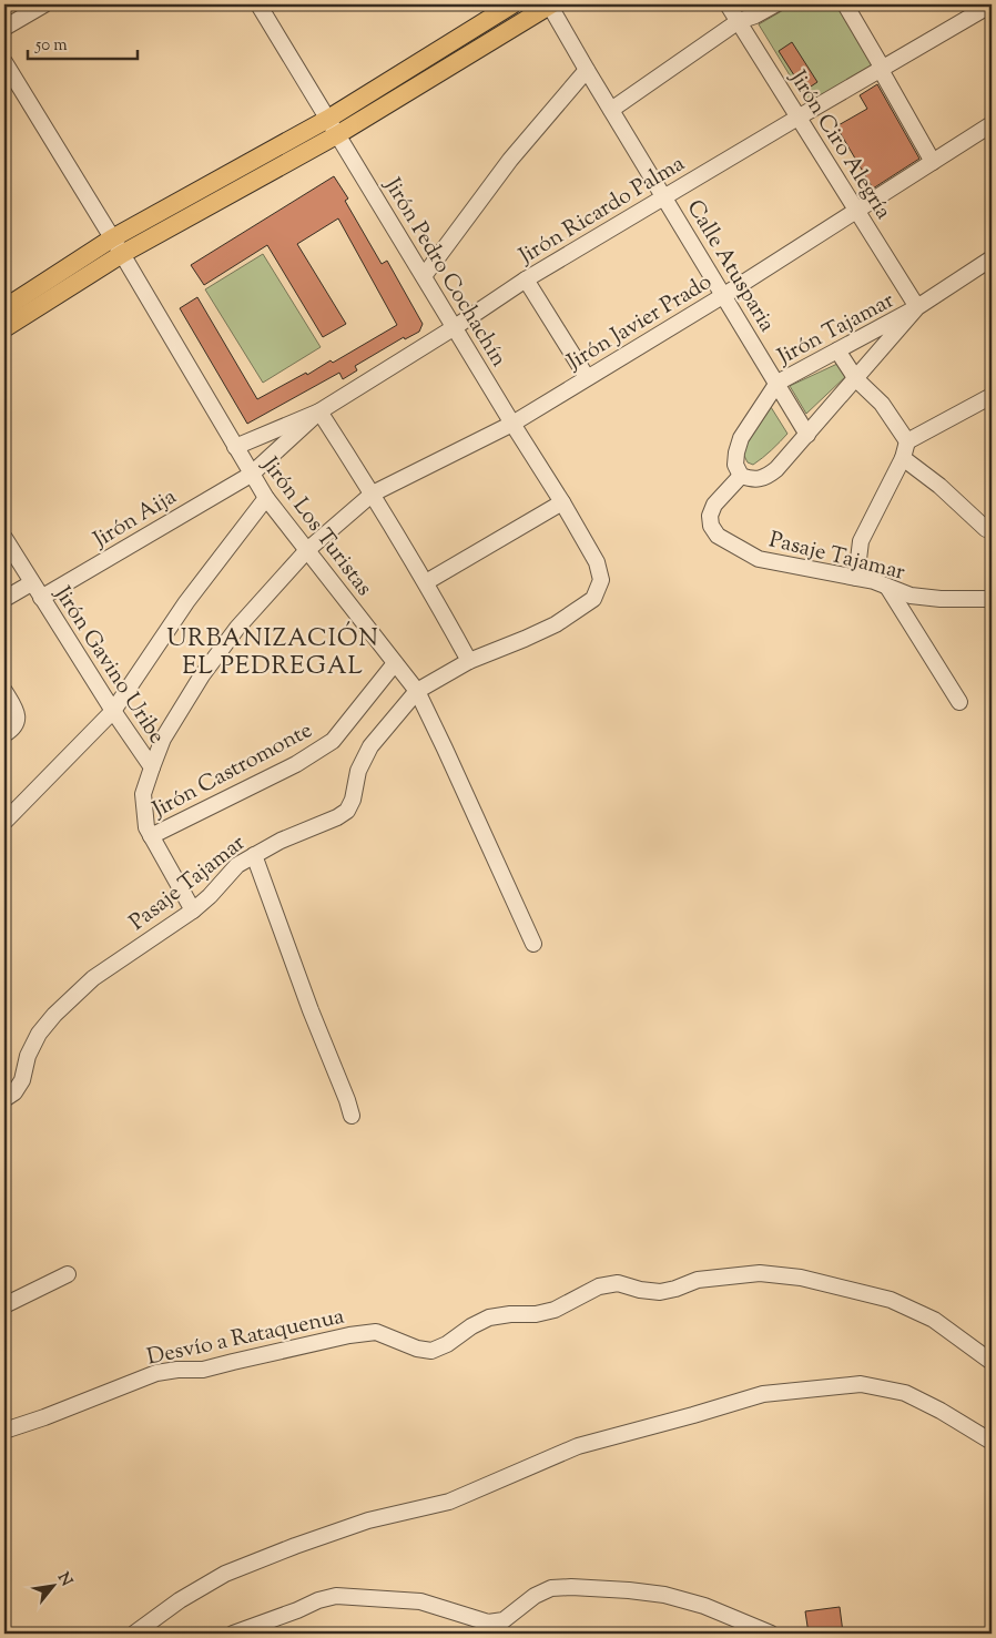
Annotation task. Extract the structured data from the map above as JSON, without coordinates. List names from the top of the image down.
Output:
{
  "streets": {
    "street": [
      "Jirón Ciro Alegría",
      "Jirón Ricardo Palma",
      "Calle Atusparia",
      "Jirón Pedro Cochachín",
      "Jirón Javier Prado",
      "Jirón Tajamar",
      "Jirón Aija",
      "Jirón Los Turistas",
      "Pasaje Tajamar",
      "Jirón Gavino Uribe",
      "Jirón Castromonte",
      "Desvío a Rataquenua"
    ]
  },
  "crossings": [
    ["Jirón Ciro Alegría", "Jirón Ricardo Palma"],
    ["Jirón Ciro Alegría", "Jirón Javier Prado"],
    ["Jirón Ciro Alegría", "Jirón Tajamar"],
    ["Jirón Ricardo Palma", "Calle Atusparia"],
    ["Jirón Ricardo Palma", "Jirón Pedro Cochachín"],
    ["Jirón Ricardo Palma", "Jirón Aija"],
    ["Jirón Ricardo Palma", "Jirón Los Turistas"],
    ["Calle Atusparia", "Jirón Javier Prado"],
    ["Calle Atusparia", "Jirón Tajamar"],
    ["Jirón Pedro Cochachín", "Jirón Javier Prado"],
    ["Jirón Pedro Cochachín", "Pasaje Tajamar"],
    ["Jirón Javier Prado", "Jirón Los Turistas"],
    ["Jirón Javier Prado", "Jirón Gavino Uribe"],
    ["Jirón Tajamar", "Pasaje Tajamar"],
    ["Jirón Aija", "Jirón Los Turistas"],
    ["Jirón Aija", "Jirón Gavino Uribe"],
    ["Jirón Los Turistas", "Pasaje Tajamar"],
    ["Jirón Los Turistas", "Jirón Castromonte"],
    ["Pasaje Tajamar", "Jirón Gavino Uribe"],
    ["Jirón Gavino Uribe", "Jirón Castromonte"]
  ],
  "districts": ["URBANIZACIÓN EL PEDREGAL"],
  "scale_bar": "50 m",
  "north": "top right"
}
